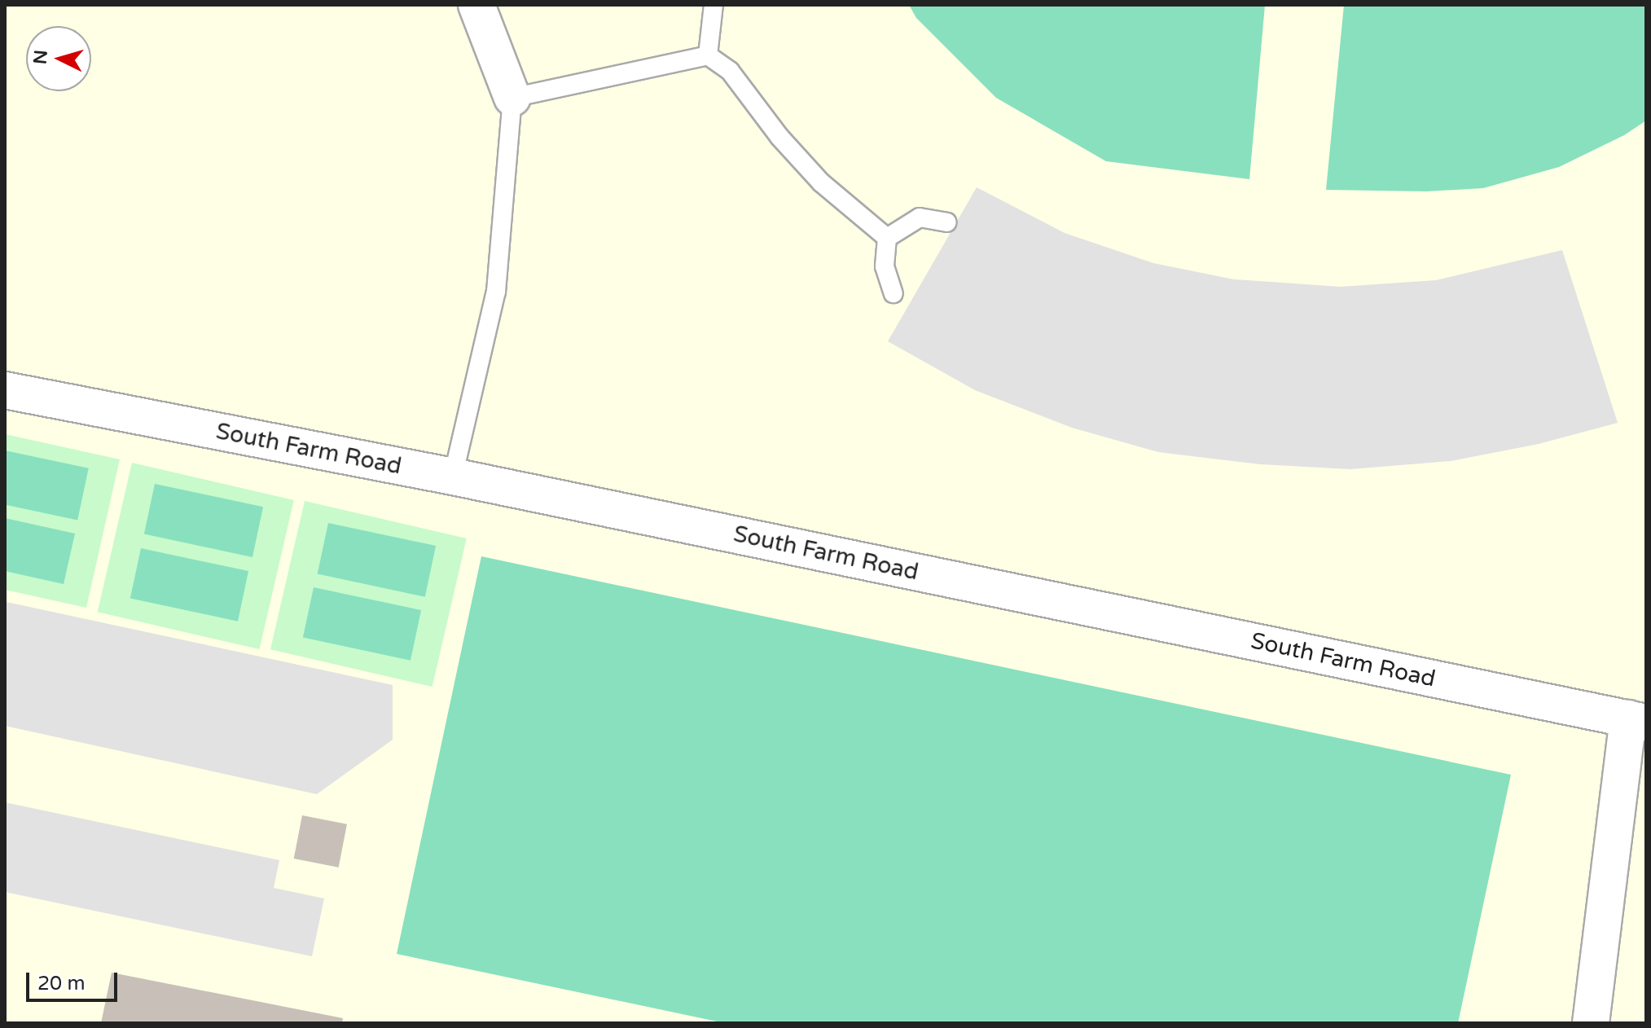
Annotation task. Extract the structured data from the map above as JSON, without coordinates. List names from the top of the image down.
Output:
{
  "streets": {
    "street": ["South Farm Road"]
  },
  "scale_bar": "20 m",
  "north": "left"
}
